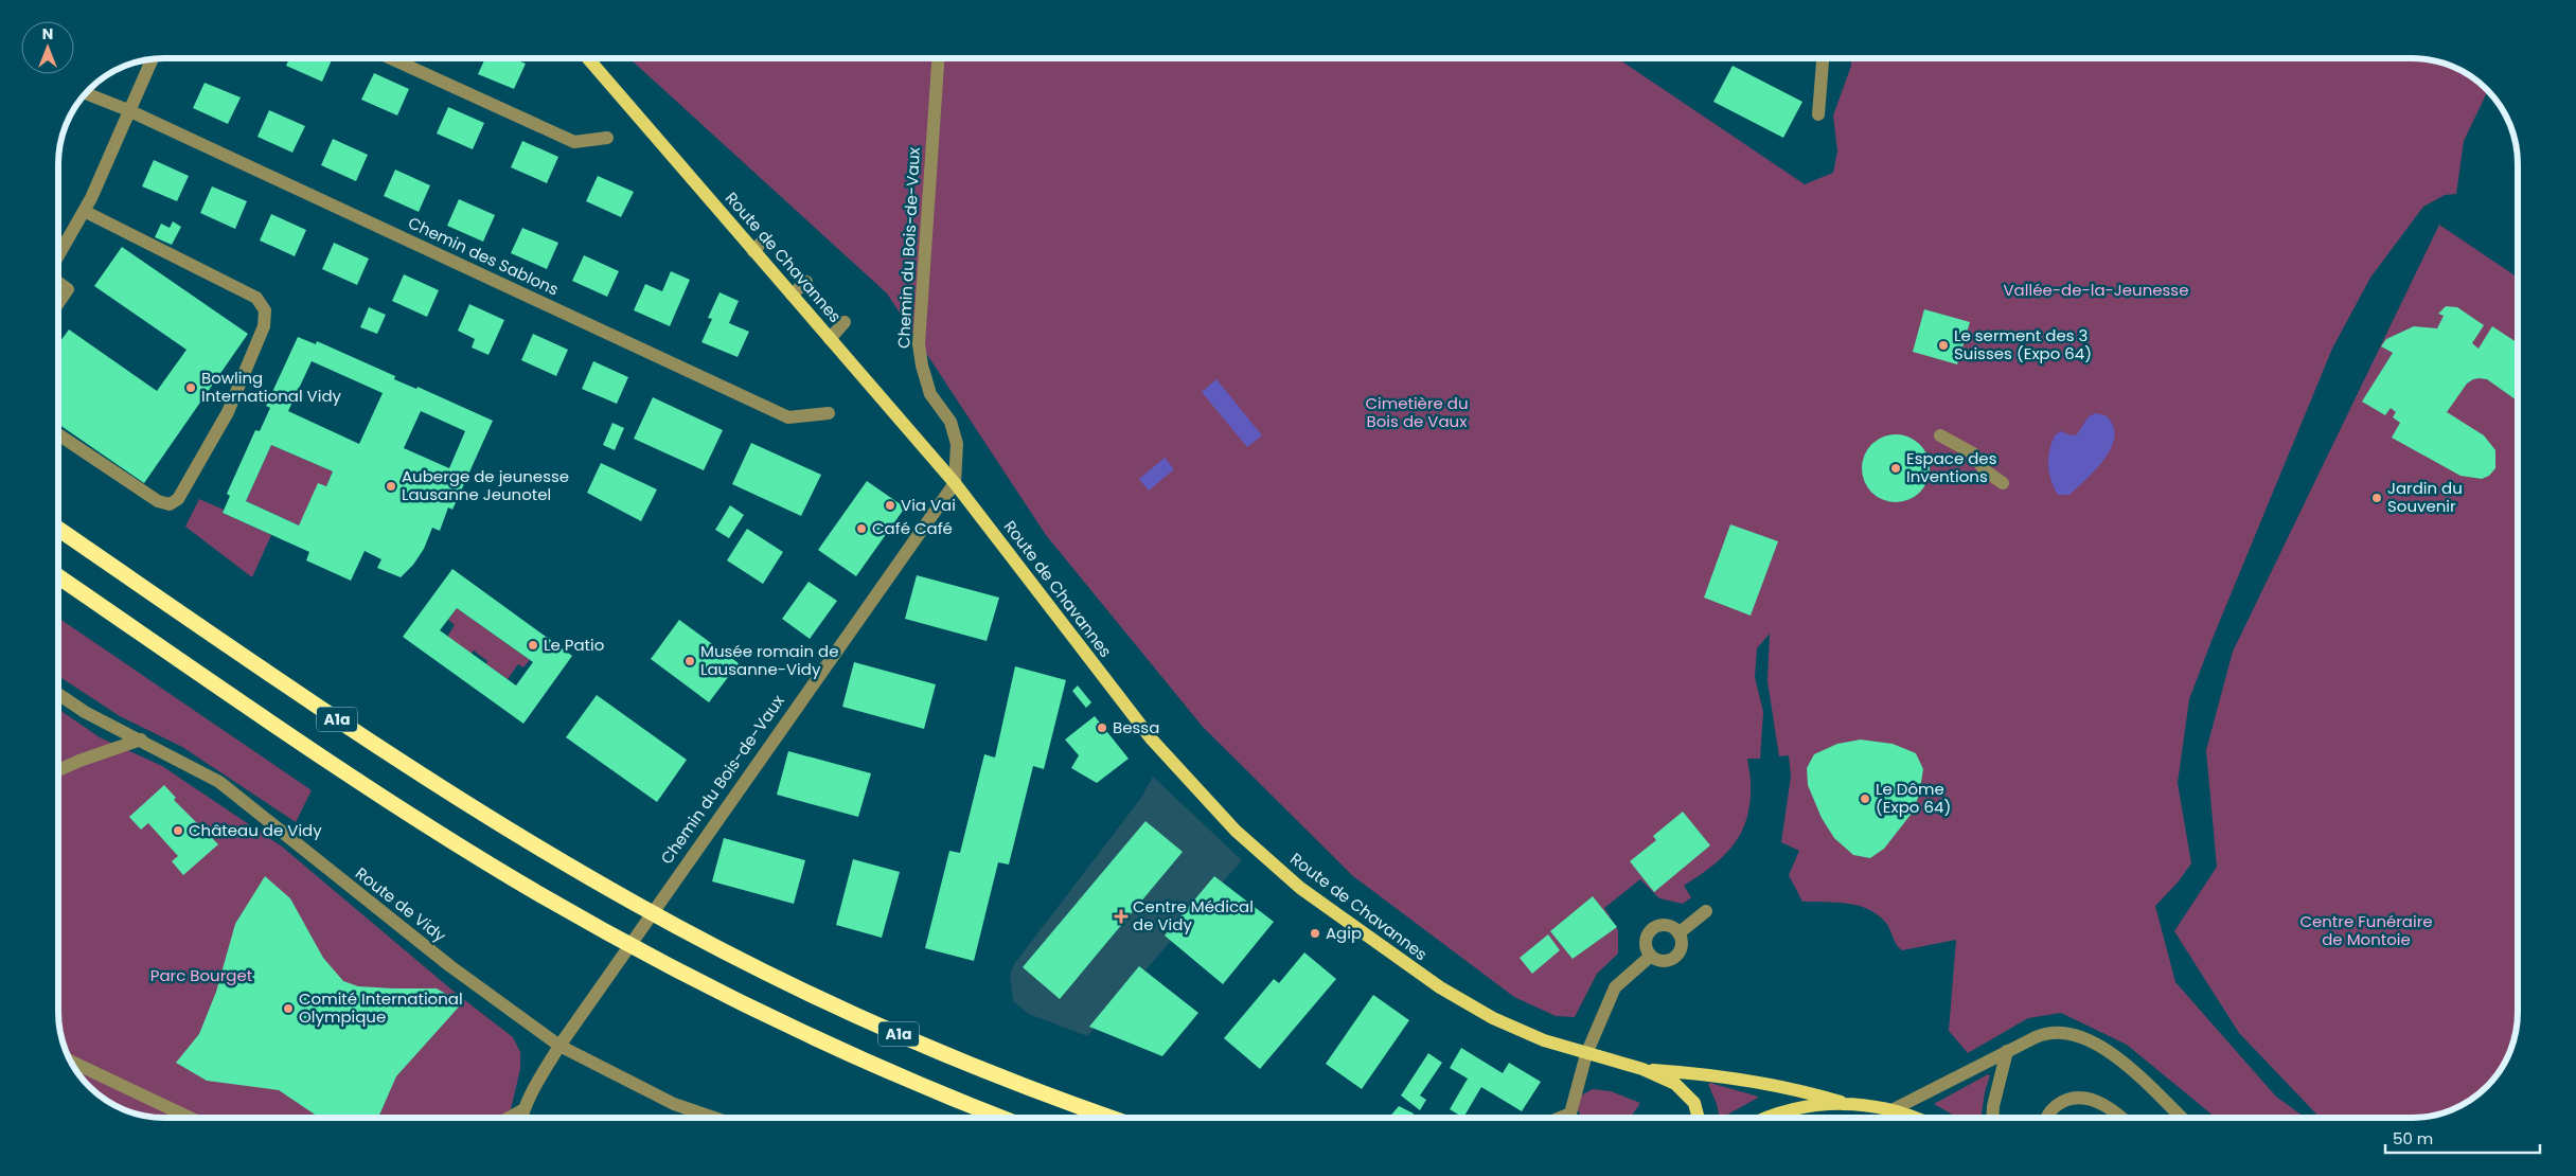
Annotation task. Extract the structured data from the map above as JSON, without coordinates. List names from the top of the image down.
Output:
{
  "streets": {
    "highway": ["A1a"],
    "main road": ["Route de Chavannes"],
    "street": ["Chemin du Bois-de-Vaux", "Chemin des Sablons", "Route de Vidy"]
  },
  "crossings": [
    ["Chemin du Bois-de-Vaux", "Route de Chavannes"],
    ["Chemin du Bois-de-Vaux", "Route de Vidy"]
  ],
  "parks": [
    "Vallée-de-la-Jeunesse",
    "Cimetière du Bois de Vaux",
    "Centre Funéraire de Montoie",
    "Parc Bourget"
  ],
  "places": {
    "other": [
      "Le serment des 3 Suisses (Expo 64)",
      "Bowling International Vidy",
      "Espace des Inventions",
      "Auberge de jeunesse Lausanne Jeunotel",
      "Jardin du Souvenir",
      "Via Vai",
      "Café Café",
      "Le Patio",
      "Musée romain de Lausanne-Vidy",
      "Bessa",
      "Le Dôme (Expo 64)",
      "Château de Vidy",
      "Agip",
      "Comité International Olympique"
    ],
    "health": ["Centre Médical de Vidy"]
  },
  "scale_bar": "50 m",
  "north": "top"
}
